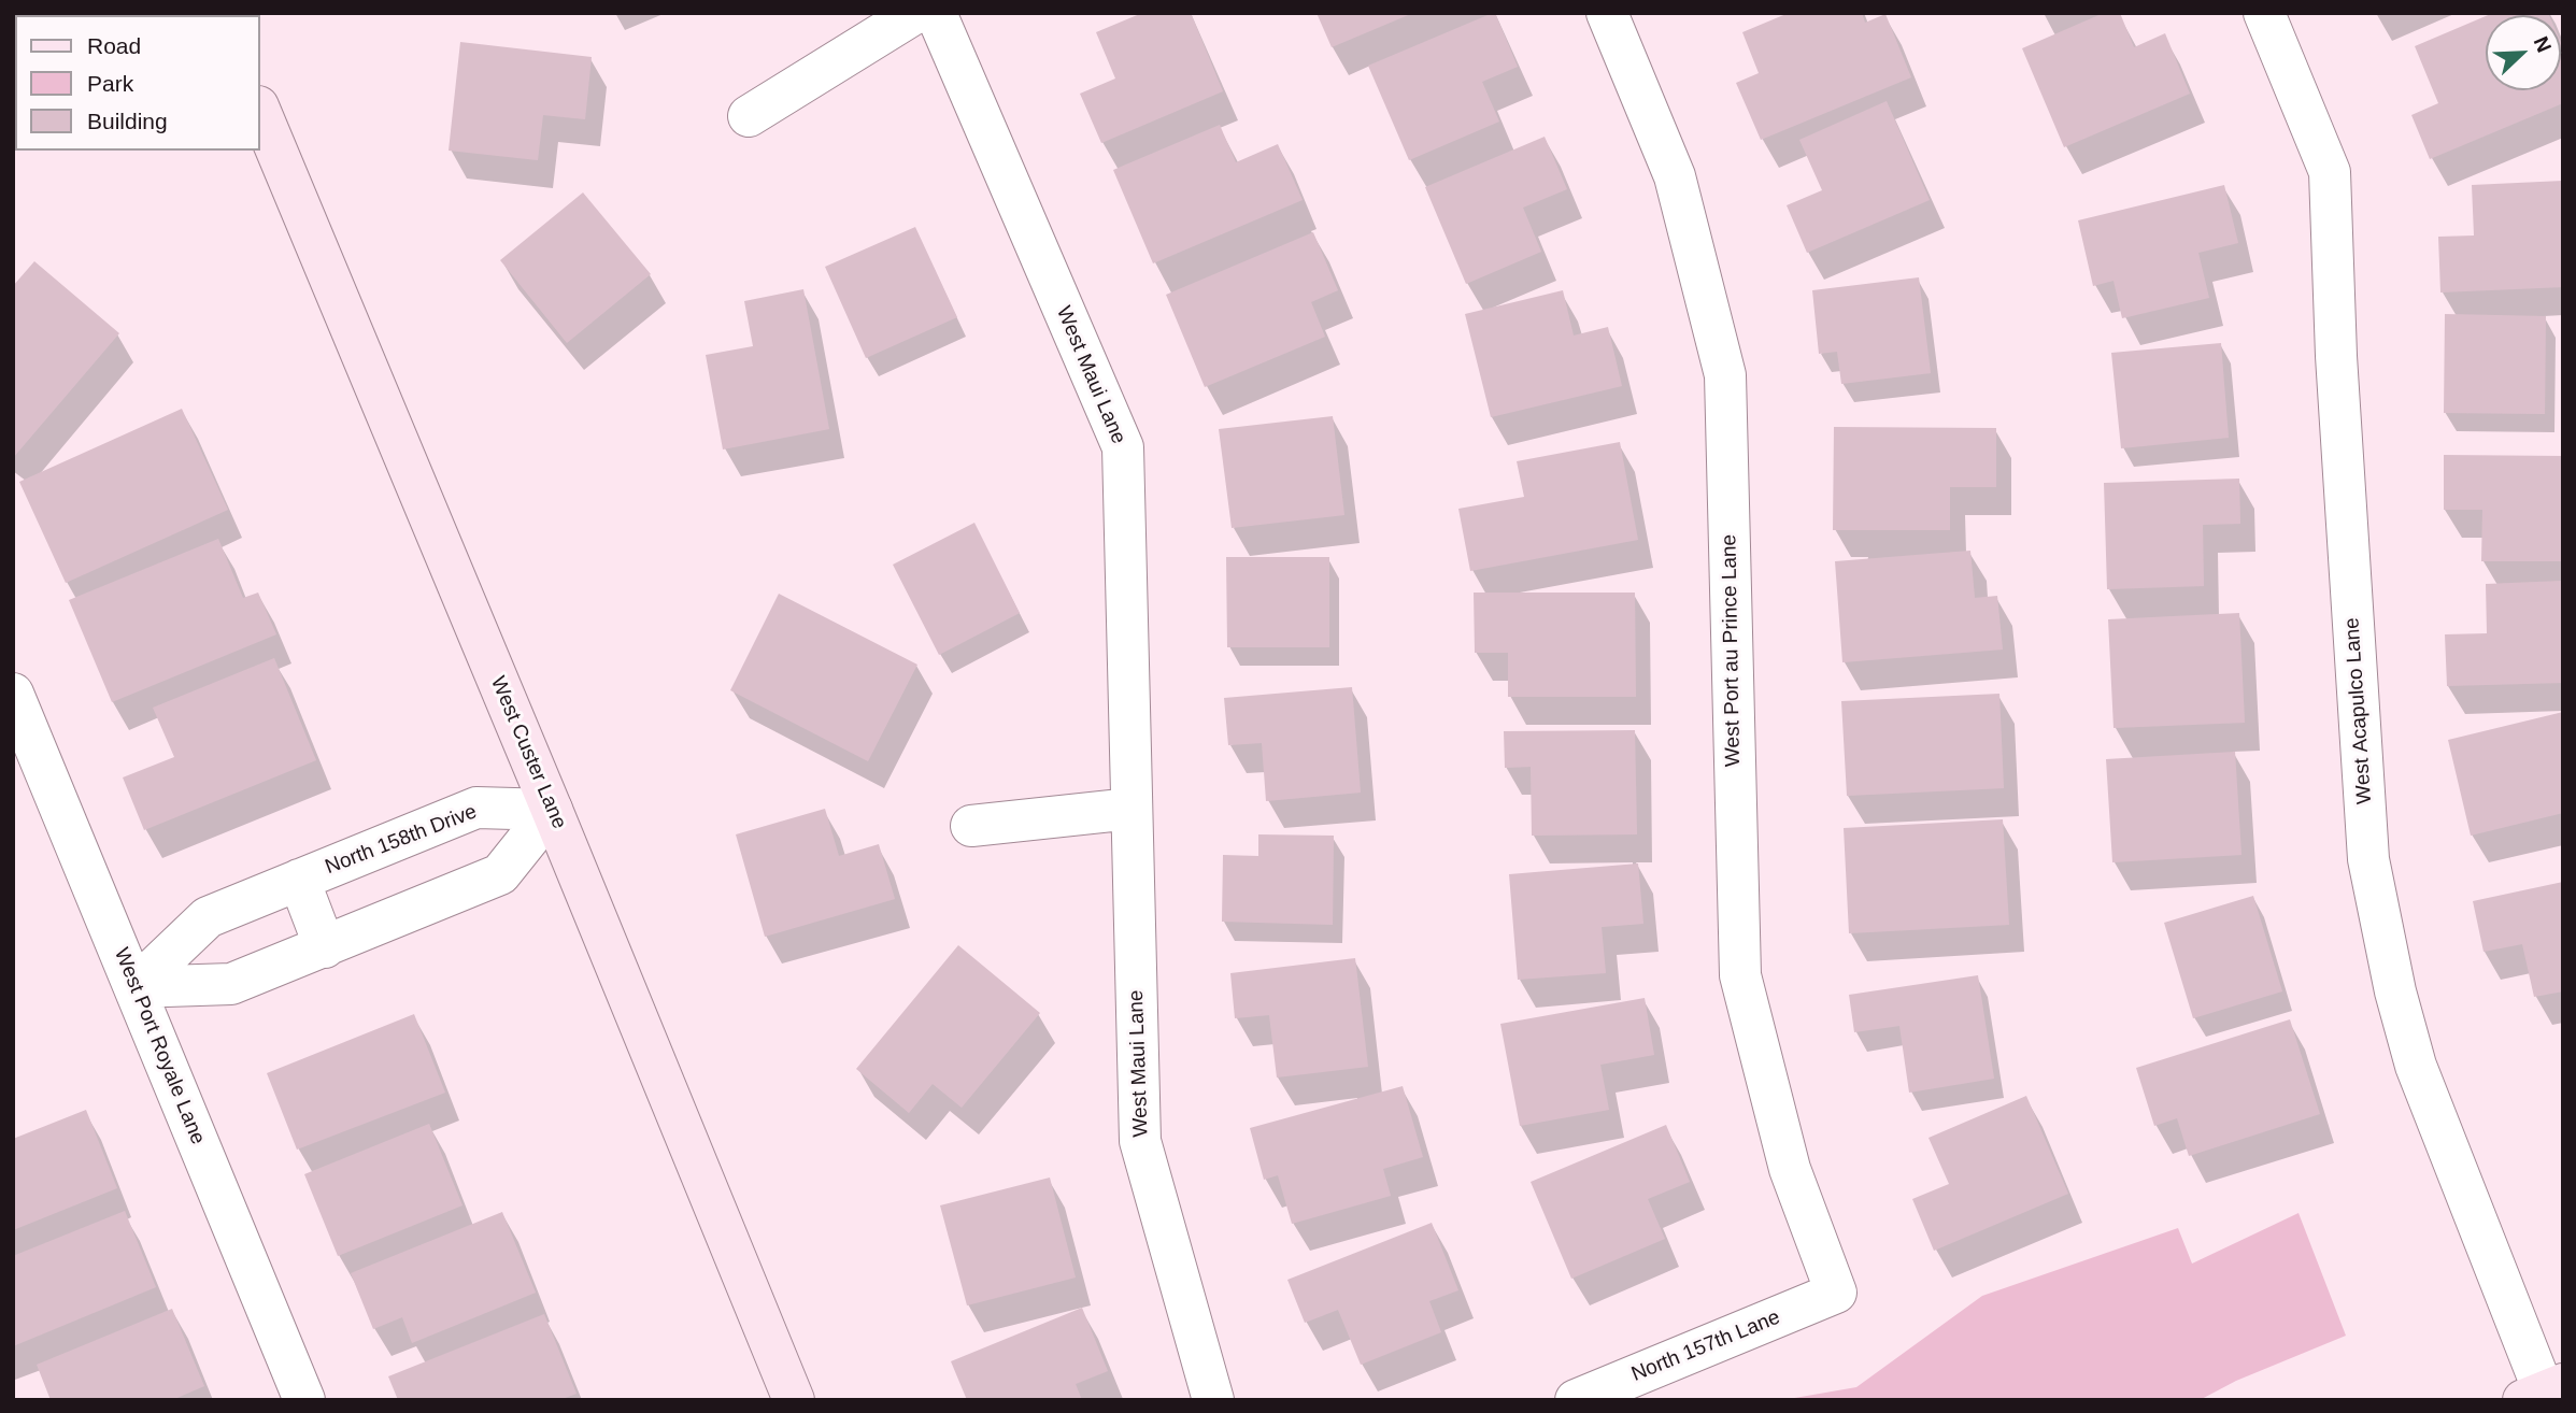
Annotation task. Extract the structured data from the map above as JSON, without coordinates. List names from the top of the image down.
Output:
{
  "streets": {
    "street": [
      "West Maui Lane",
      "West Port au Prince Lane",
      "West Acapulco Lane",
      "West Custer Lane",
      "North 158th Drive",
      "West Port Royale Lane",
      "North 157th Lane"
    ]
  },
  "crossings": [
    ["West Port au Prince Lane", "North 157th Lane"],
    ["West Custer Lane", "North 158th Drive"],
    ["North 158th Drive", "West Port Royale Lane"]
  ],
  "legend": ["Road", "Park", "Building"],
  "north": "top right"
}
